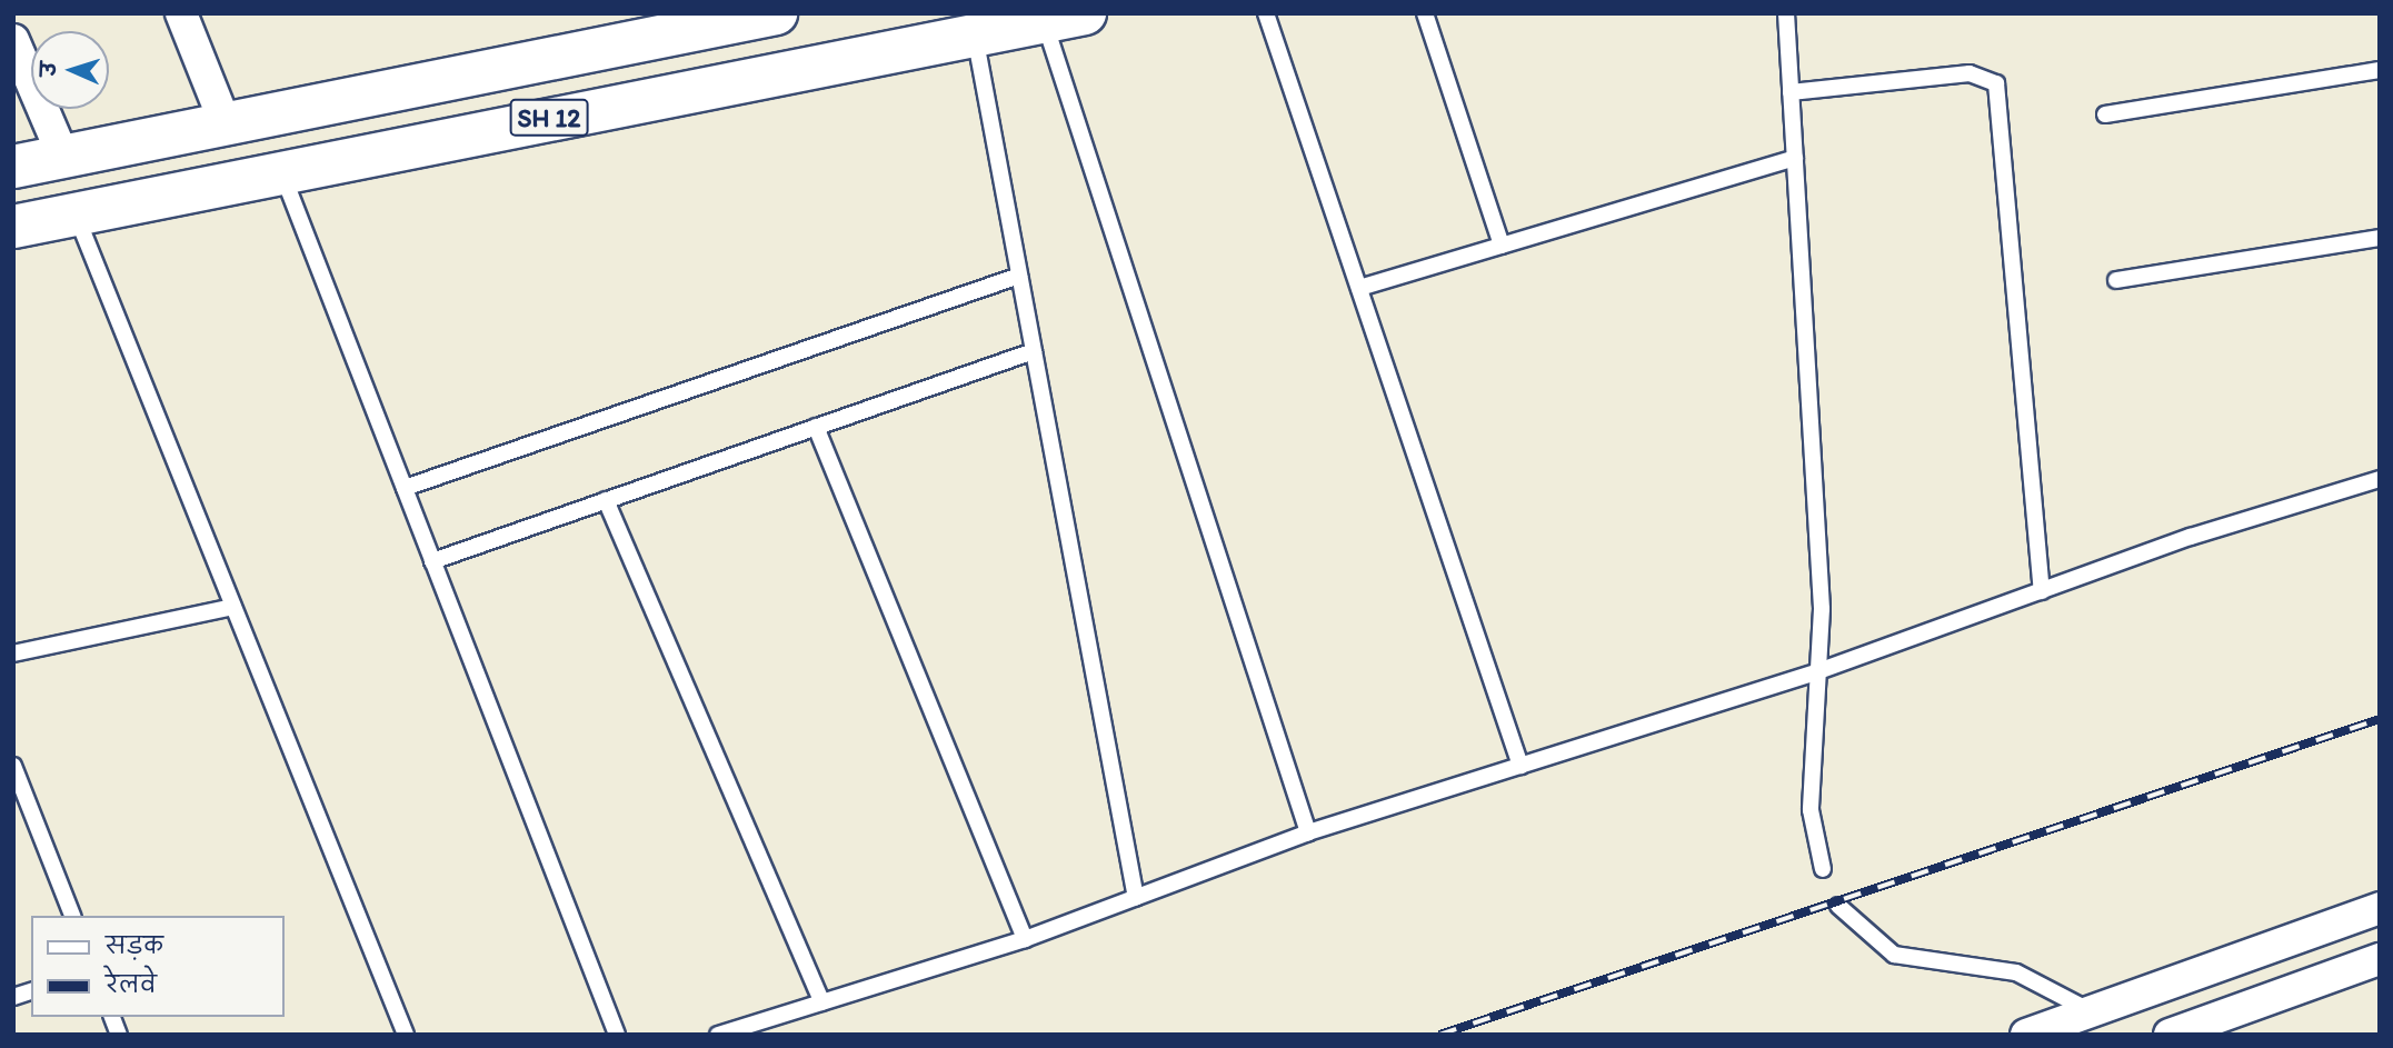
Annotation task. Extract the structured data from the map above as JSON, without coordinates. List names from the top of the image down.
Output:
{
  "streets": {
    "main road": ["SH 12"]
  },
  "legend": ["सड़क", "रेलवे"],
  "north": "left"
}
